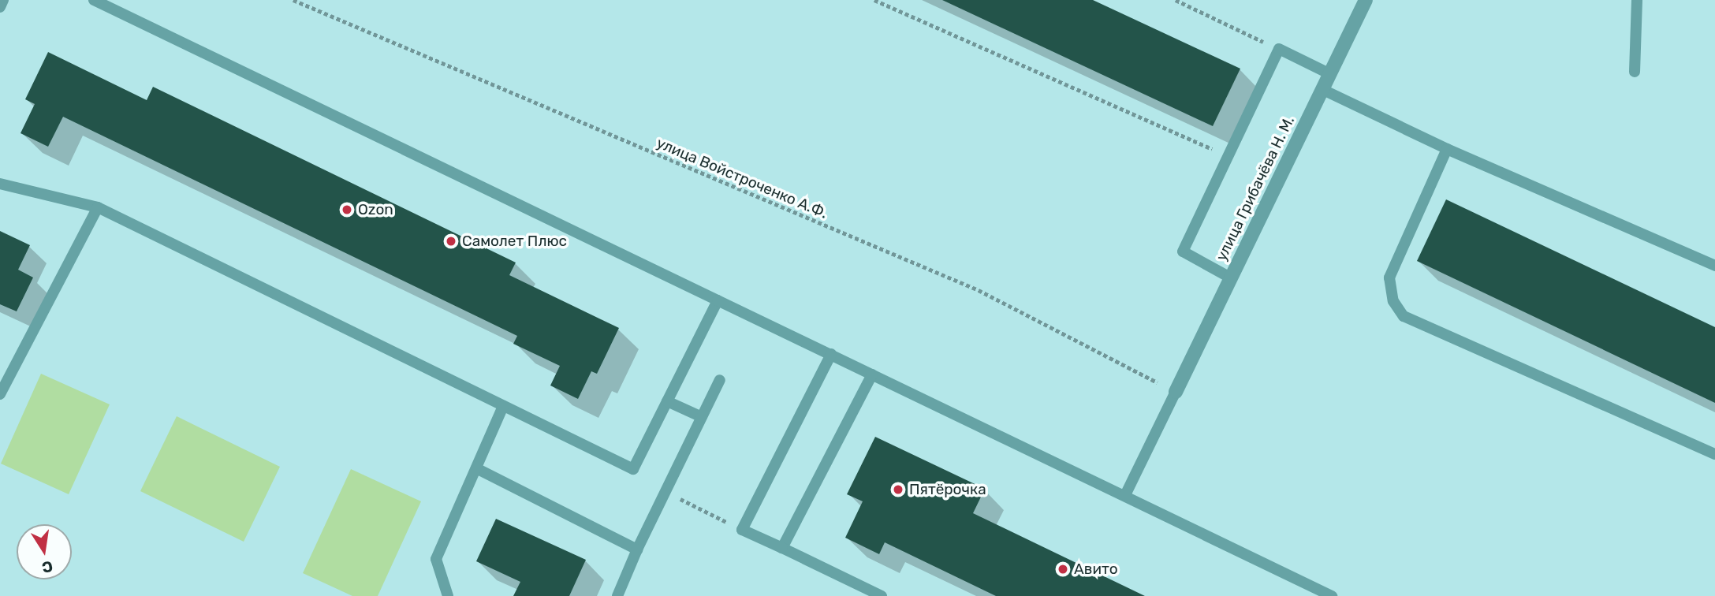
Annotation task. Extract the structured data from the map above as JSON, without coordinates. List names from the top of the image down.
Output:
{
  "streets": {
    "street": ["улица Грибачёва Н. М."],
    "path": ["улица Войстроченко А.Ф."]
  },
  "crossings": [
    ["улица Войстроченко А.Ф.", "улица Грибачёва Н. М."]
  ],
  "places": [
    "Ozon",
    "Самолет Плюс",
    "Пятёрочка",
    "Авито"
  ],
  "north": "bottom"
}
